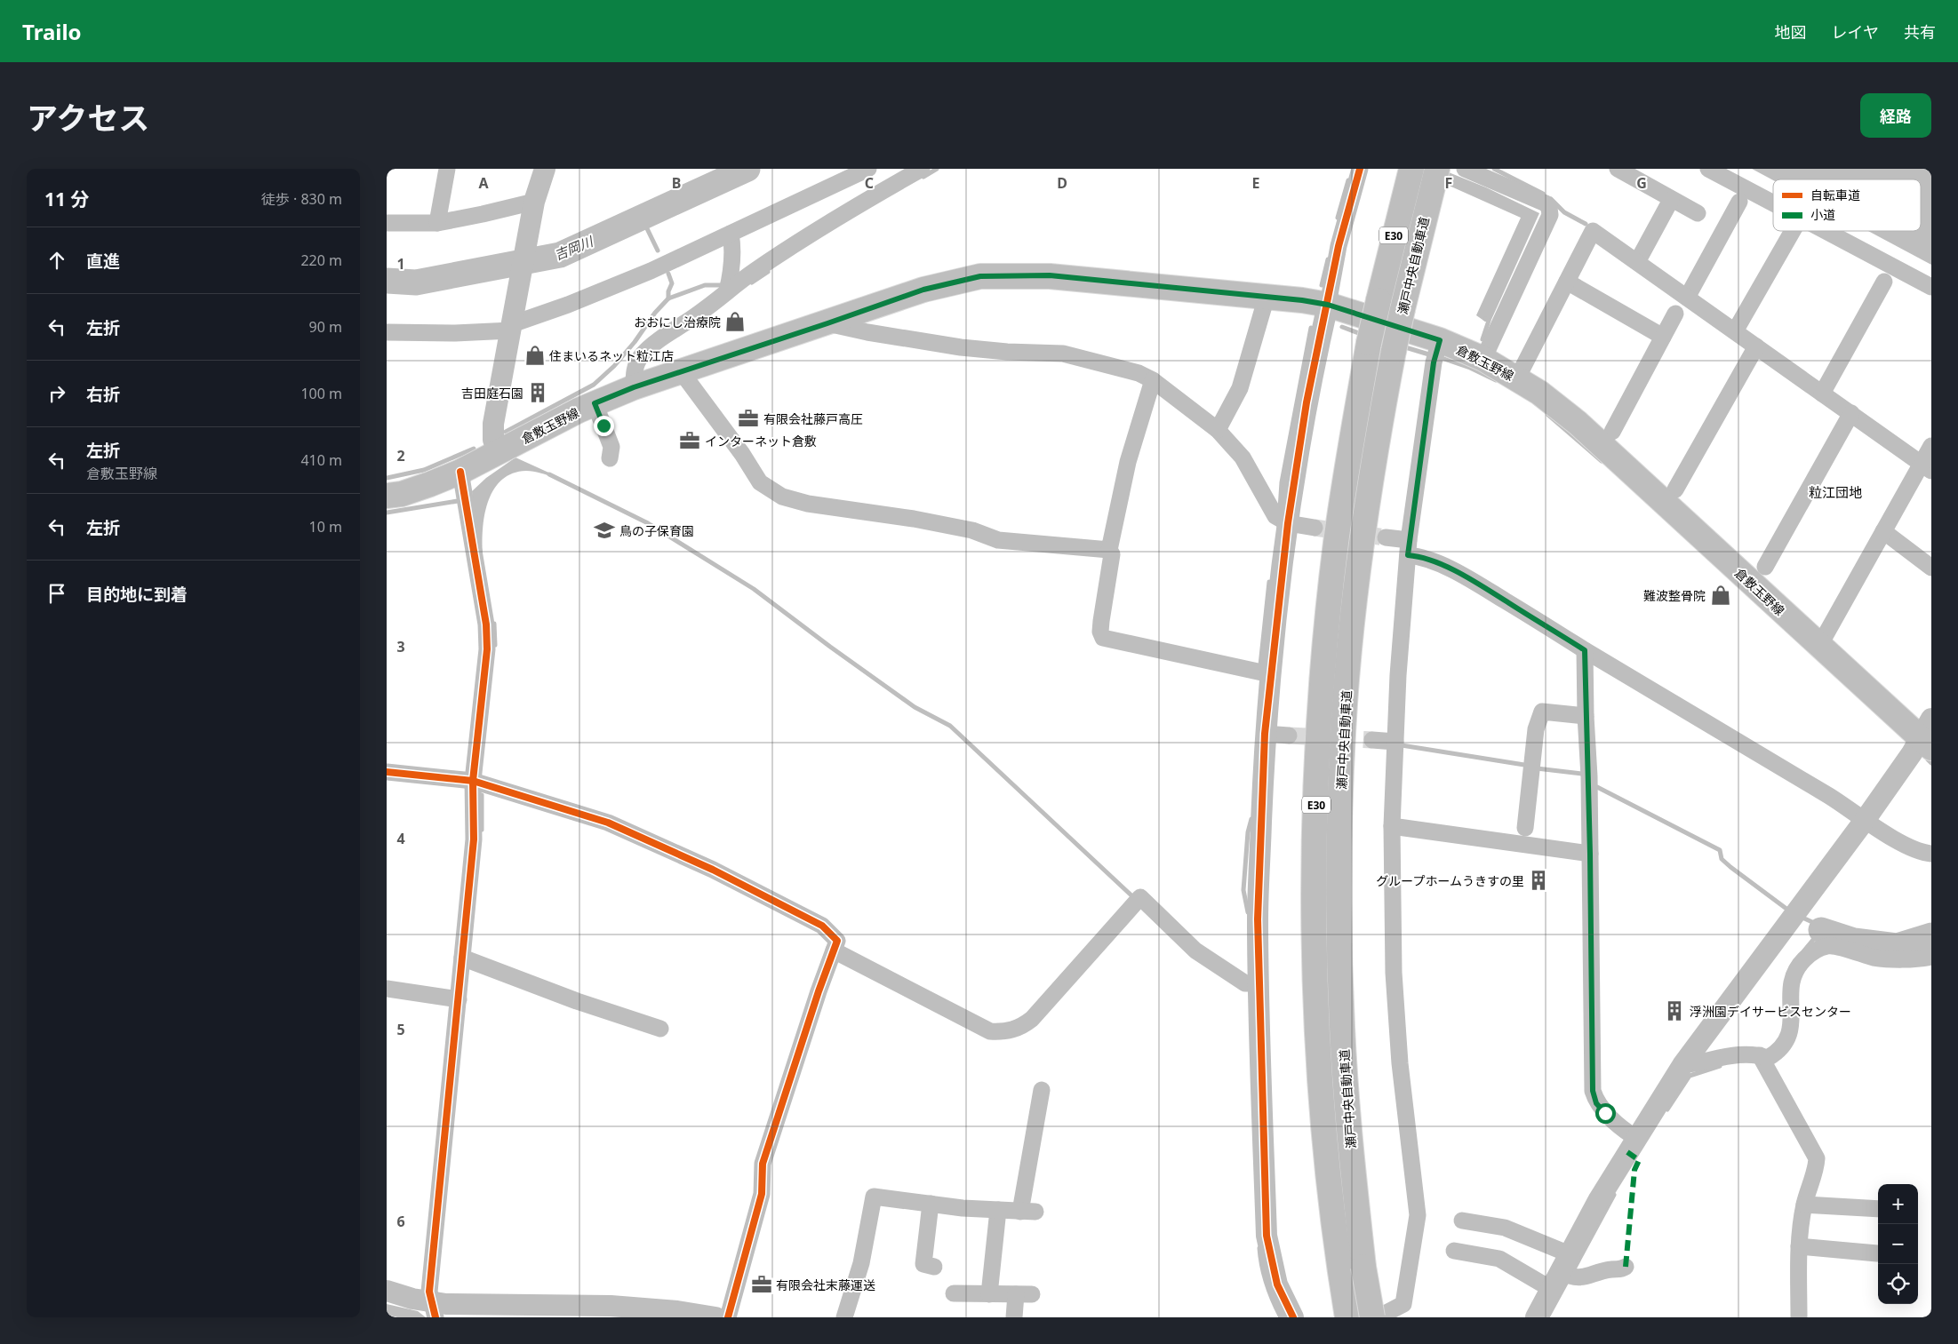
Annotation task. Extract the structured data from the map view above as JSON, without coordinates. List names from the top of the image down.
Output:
{
  "streets": {
    "main road": ["E30", "瀬戸中央自動車道", "倉敷玉野線"]
  },
  "districts": ["粒江団地"],
  "water": ["吉岡川"],
  "places": {
    "shop": ["おおにし治療院", "住まいるネット粒江店", "難波整骨院"],
    "building": ["吉田庭石園", "グループホームうきすの里", "浮洲園デイサービスセンター"],
    "office": ["有限会社藤戸高圧", "インターネット倉敷", "有限会社末藤運送"],
    "school or university": ["鳥の子保育園"]
  },
  "legend": ["自転車道", "小道"],
  "page": {
    "header": "Trailo",
    "nav": ["地図", "レイヤ", "共有"],
    "title": "アクセス",
    "buttons": "経路",
    "heading": ["11 分", "徒歩 · 830 m"],
    "list": [
      ["直進", "220 m"],
      ["左折", "90 m"],
      ["右折", "100 m"],
      ["左折", "倉敷玉野線", "410 m"],
      ["左折", "10 m"],
      "目的地に到着"
    ],
    "map_buttons": ["+", "−"]
  },
  "grid": {
    "columns": [
      "A",
      "B",
      "C",
      "D",
      "E",
      "F",
      "G"
    ],
    "rows": [
      "1",
      "2",
      "3",
      "4",
      "5",
      "6"
    ]
  }
}
